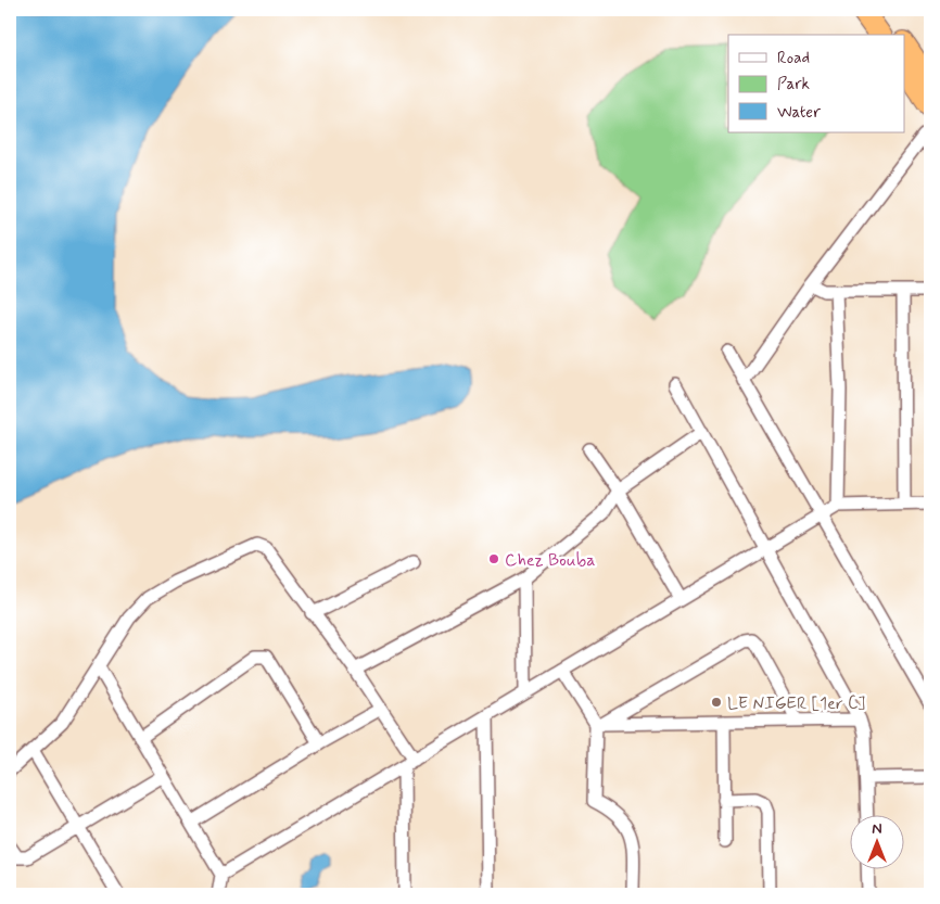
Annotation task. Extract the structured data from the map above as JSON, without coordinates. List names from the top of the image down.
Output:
{
  "places": ["Chez Bouba", "LE NIGER [1er C]"],
  "legend": ["Road", "Park", "Water"],
  "north": "top"
}
